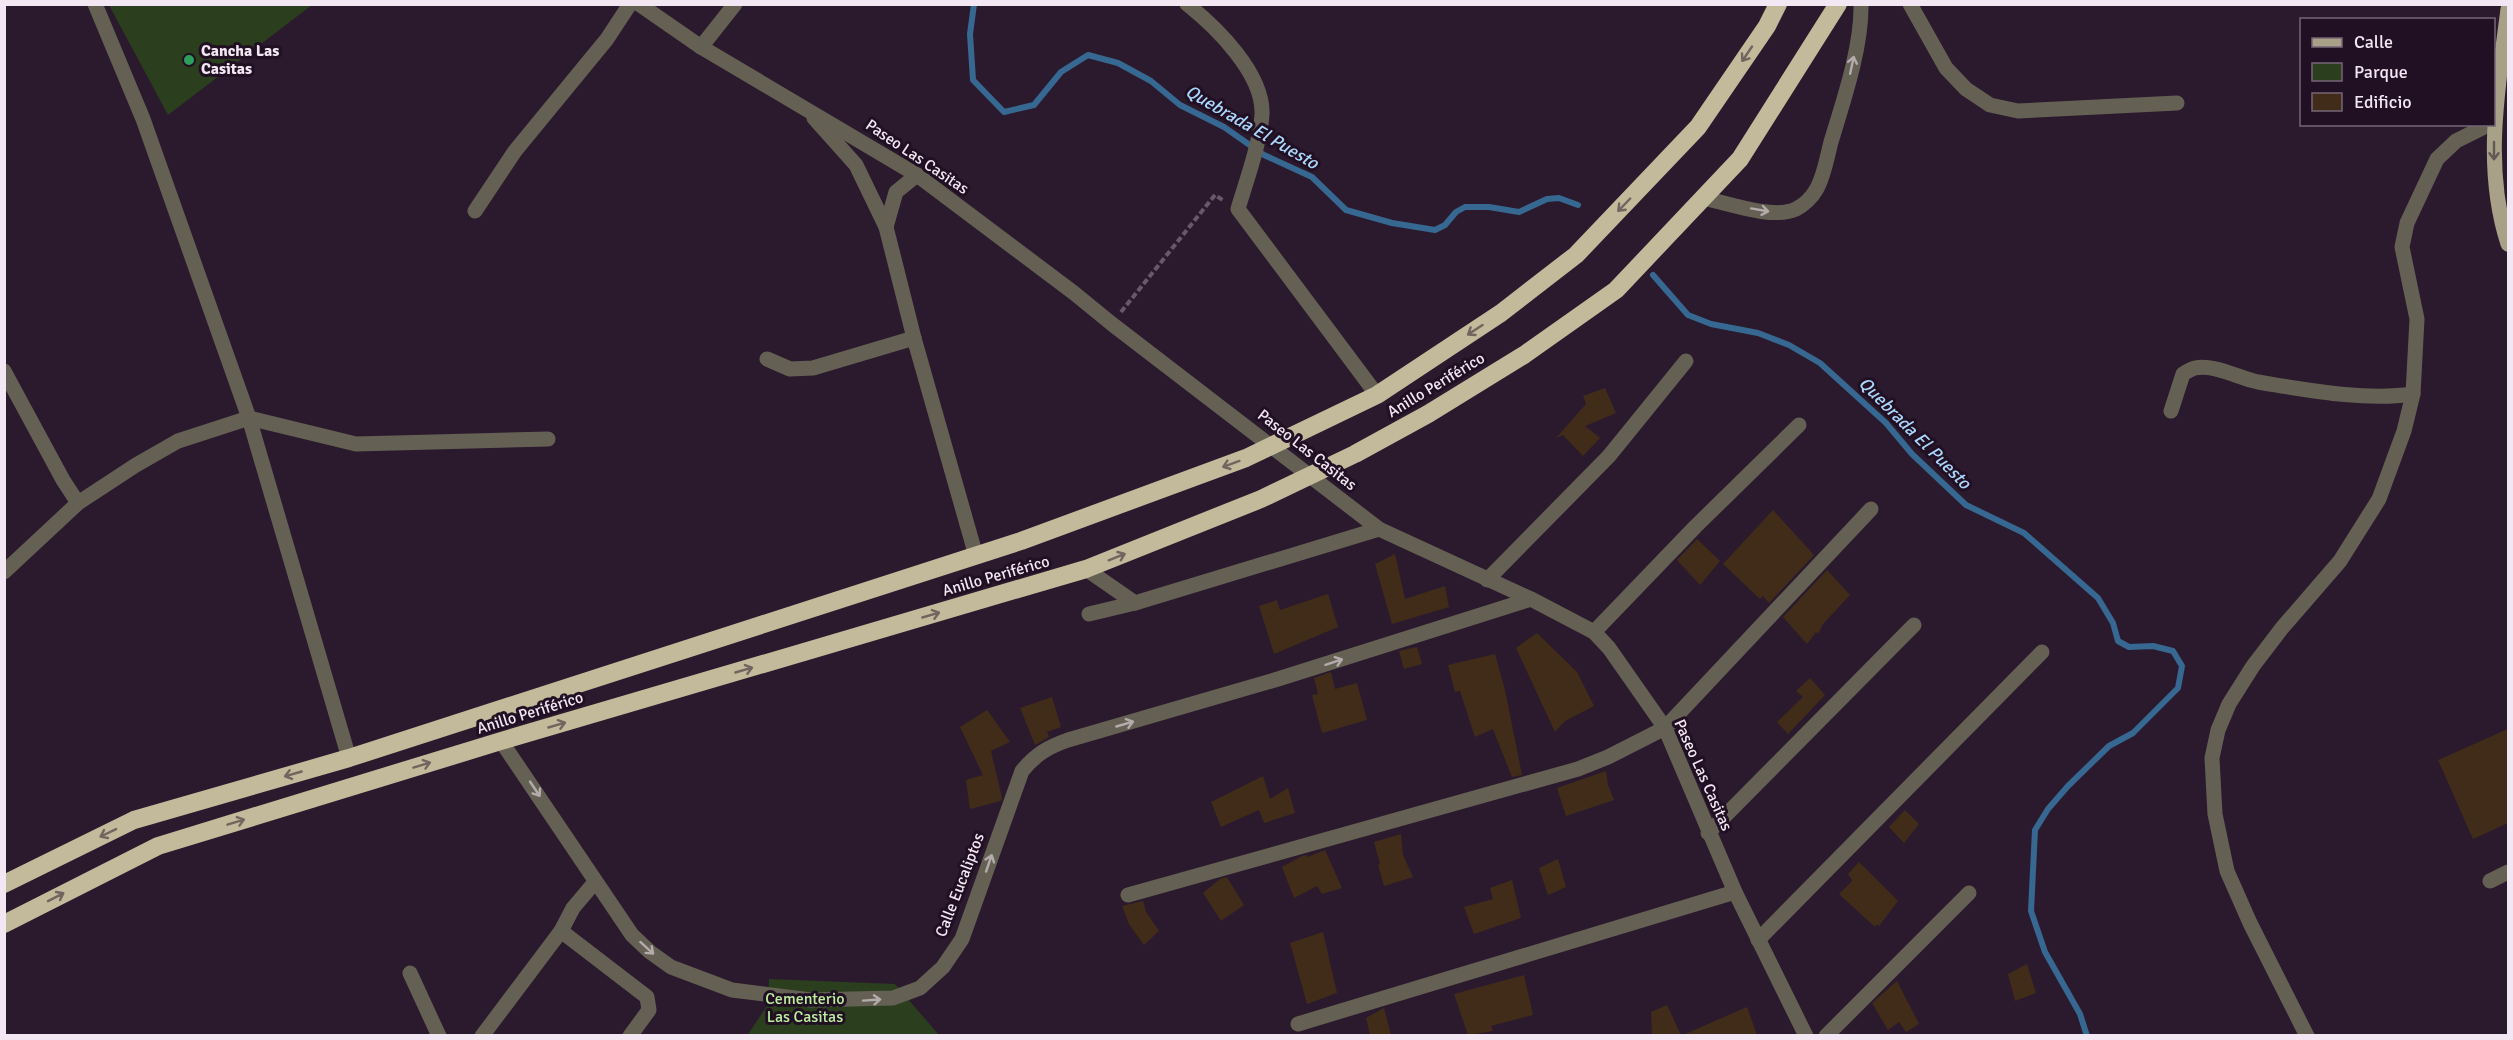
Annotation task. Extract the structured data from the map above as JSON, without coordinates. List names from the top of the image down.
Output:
{
  "streets": {
    "highway": ["Anillo Periférico"],
    "street": ["Paseo Las Casitas", "Calle Eucaliptos"]
  },
  "crossings": [
    ["Paseo Las Casitas", "Calle Eucaliptos"],
    ["Anillo Periférico", "Calle Eucaliptos"]
  ],
  "water": ["Quebrada El Puesto"],
  "parks": ["Cementerio Las Casitas"],
  "places": ["Cancha Las Casitas"],
  "legend": ["Calle", "Parque", "Edificio"]
}
